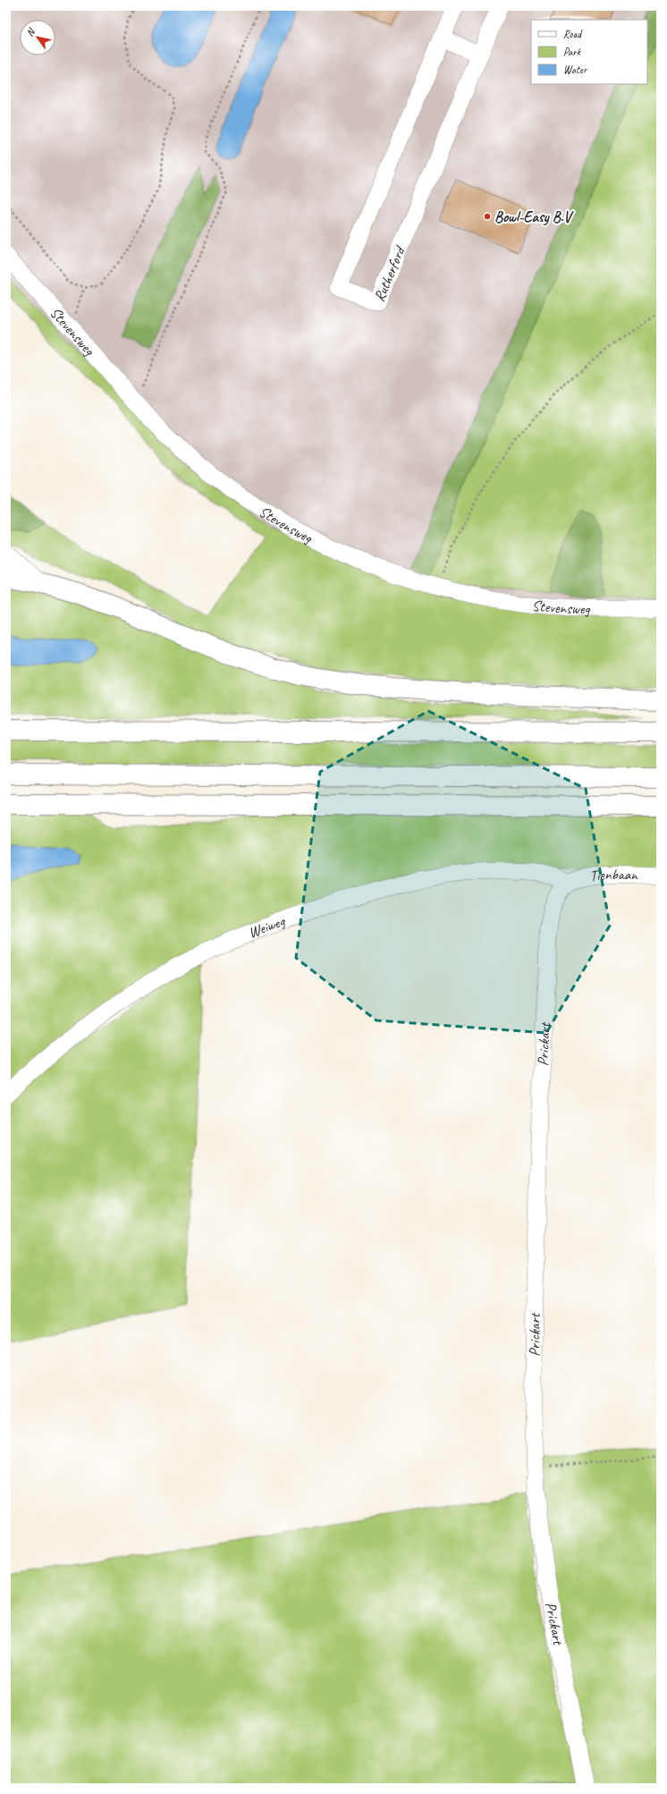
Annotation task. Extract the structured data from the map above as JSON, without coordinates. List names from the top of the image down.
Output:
{
  "streets": {
    "street": [
      "Rutherford",
      "Stevensweg",
      "Tienbaan",
      "Weiweg",
      "Prickart"
    ]
  },
  "crossings": [
    ["Tienbaan", "Weiweg"],
    ["Tienbaan", "Prickart"],
    ["Weiweg", "Prickart"]
  ],
  "places": ["Bowl-Easy B.V"],
  "legend": ["Road", "Park", "Water"],
  "north": "top left"
}
